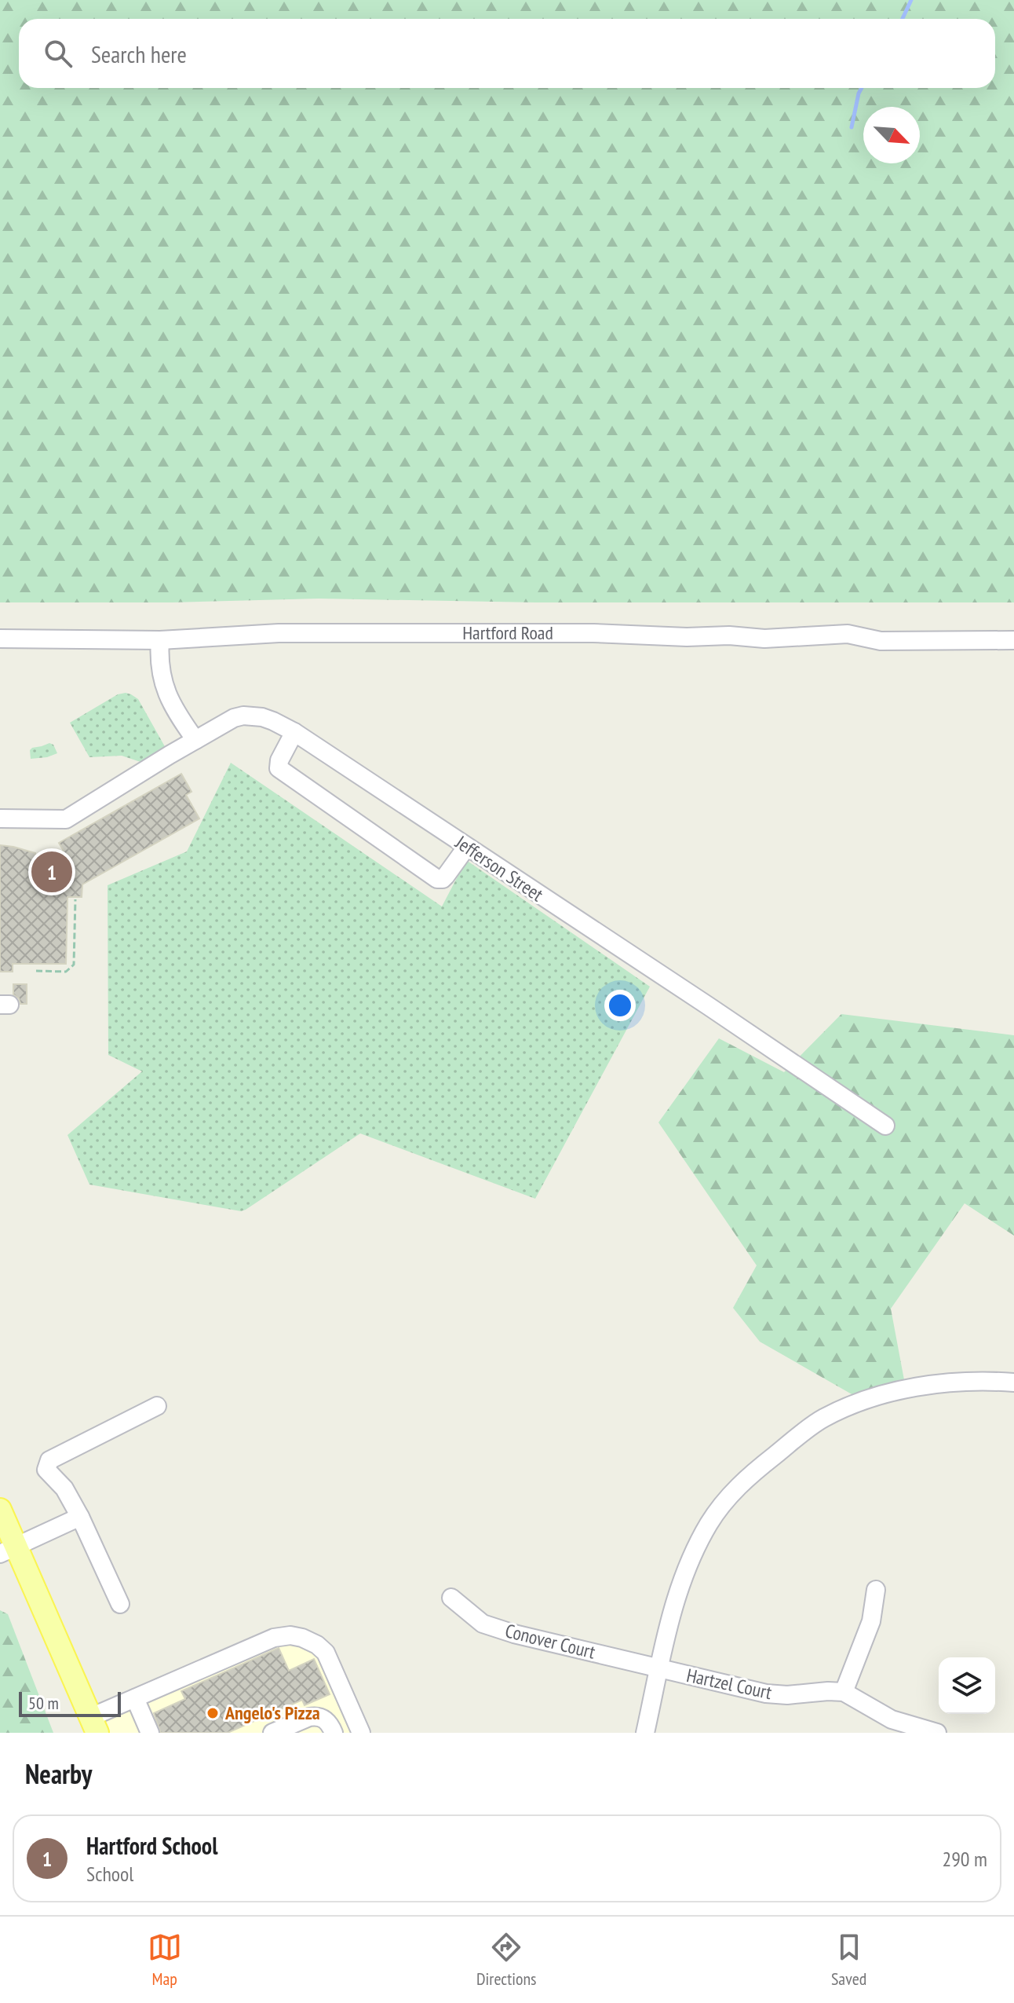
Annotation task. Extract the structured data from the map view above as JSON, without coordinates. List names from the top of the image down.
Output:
{
  "streets": {
    "street": [
      "Hartford Road",
      "Jefferson Street",
      "Conover Court",
      "Hartzel Court"
    ]
  },
  "crossings": [
    ["Conover Court", "Hartzel Court"]
  ],
  "places": ["Angelo's Pizza"],
  "scale_bar": "50 m",
  "north": "bottom right",
  "page": {
    "search": "Search here",
    "pins": "1",
    "scale": "50 m",
    "heading": "Nearby",
    "list": [
      {
        "mark": "1",
        "name": "Hartford School",
        "note": "School",
        "value": "290 m"
      }
    ],
    "nav": ["Map", "Directions", "Saved"]
  }
}
